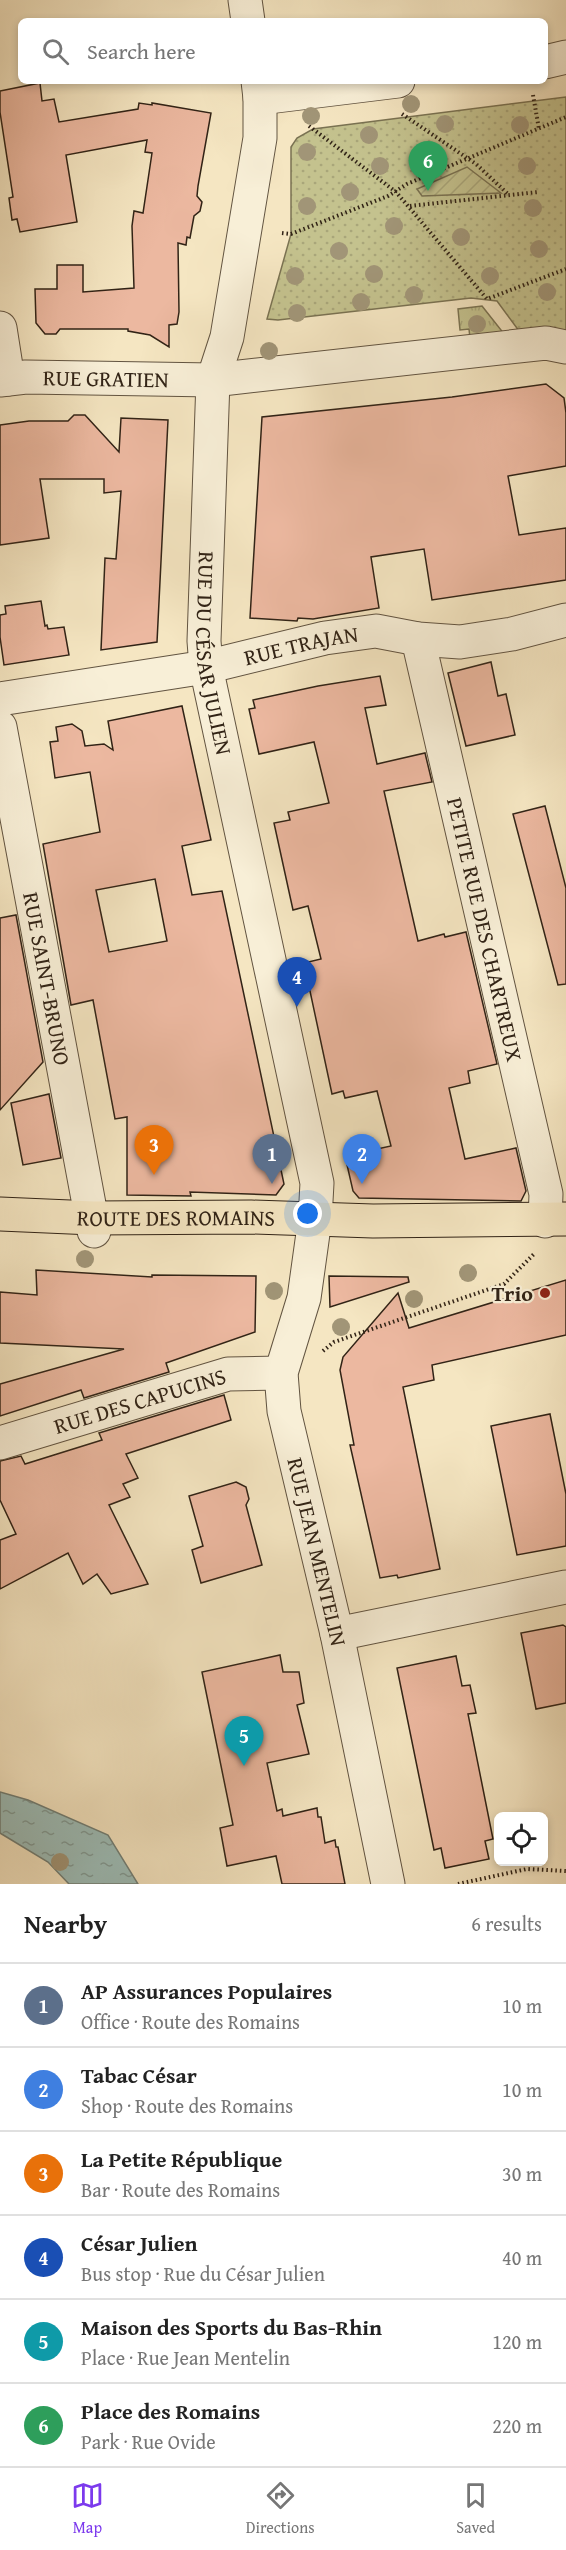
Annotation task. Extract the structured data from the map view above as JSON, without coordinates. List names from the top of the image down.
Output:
{
  "streets": {
    "main road": ["ROUTE DES ROMAINS"],
    "street": [
      "RUE GRATIEN",
      "RUE TRAJAN",
      "RUE DU CÉSAR JULIEN",
      "PETITE RUE DES CHARTREUX",
      "RUE SAINT-BRUNO",
      "RUE DES CAPUCINS",
      "RUE JEAN MENTELIN"
    ]
  },
  "crossings": [
    ["RUE GRATIEN", "RUE DU CÉSAR JULIEN"],
    ["RUE TRAJAN", "RUE DU CÉSAR JULIEN"],
    ["RUE TRAJAN", "PETITE RUE DES CHARTREUX"],
    ["RUE DU CÉSAR JULIEN", "ROUTE DES ROMAINS"],
    ["RUE DU CÉSAR JULIEN", "RUE JEAN MENTELIN"],
    ["PETITE RUE DES CHARTREUX", "ROUTE DES ROMAINS"],
    ["RUE SAINT-BRUNO", "ROUTE DES ROMAINS"],
    ["ROUTE DES ROMAINS", "RUE JEAN MENTELIN"],
    ["RUE DES CAPUCINS", "RUE JEAN MENTELIN"]
  ],
  "places": ["Trio"],
  "page": {
    "search": "Search here",
    "pins": [
      "6",
      "4",
      "3",
      "1",
      "2",
      "5"
    ],
    "heading": ["Nearby", "6 results"],
    "list": [
      {
        "mark": "1",
        "name": "AP Assurances Populaires",
        "note": "Office · Route des Romains",
        "value": "10 m"
      },
      {
        "mark": "2",
        "name": "Tabac César",
        "note": "Shop · Route des Romains",
        "value": "10 m"
      },
      {
        "mark": "3",
        "name": "La Petite République",
        "note": "Bar · Route des Romains",
        "value": "30 m"
      },
      {
        "mark": "4",
        "name": "César Julien",
        "note": "Bus stop · Rue du César Julien",
        "value": "40 m"
      },
      {
        "mark": "5",
        "name": "Maison des Sports du Bas-Rhin",
        "note": "Place · Rue Jean Mentelin",
        "value": "120 m"
      },
      {
        "mark": "6",
        "name": "Place des Romains",
        "note": "Park · Rue Ovide",
        "value": "220 m"
      }
    ],
    "nav": ["Map", "Directions", "Saved"]
  }
}
